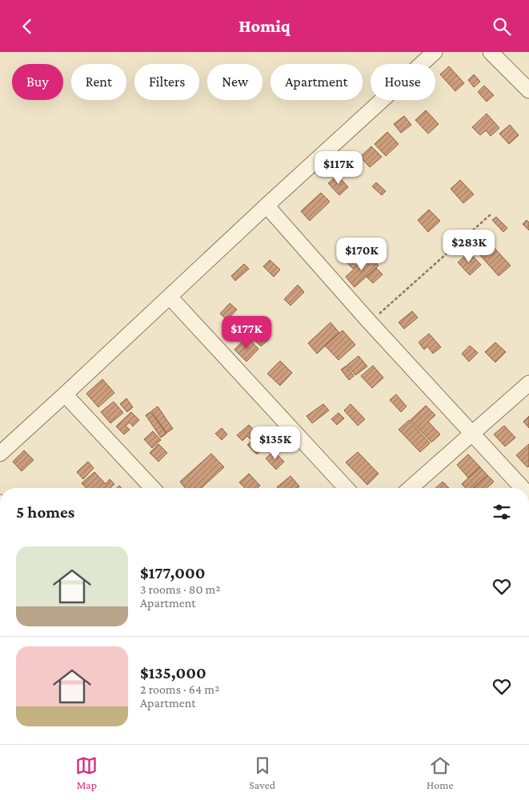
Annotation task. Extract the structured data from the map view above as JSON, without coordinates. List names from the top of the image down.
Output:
{
  "page": {
    "header": "Homiq",
    "chip": [
      "Buy",
      "Rent",
      "Filters",
      "New",
      "Apartment",
      "House"
    ],
    "price": [
      "$117K",
      "$283K",
      "$170K",
      "$177K",
      "$135K"
    ],
    "heading": "5 homes",
    "list": [
      {
        "name": "$177,000",
        "note": "3 rooms · 80 m² · Apartment"
      },
      {
        "name": "$135,000",
        "note": "2 rooms · 64 m² · Apartment"
      }
    ],
    "tabs": ["Map", "Saved", "Home"]
  }
}
